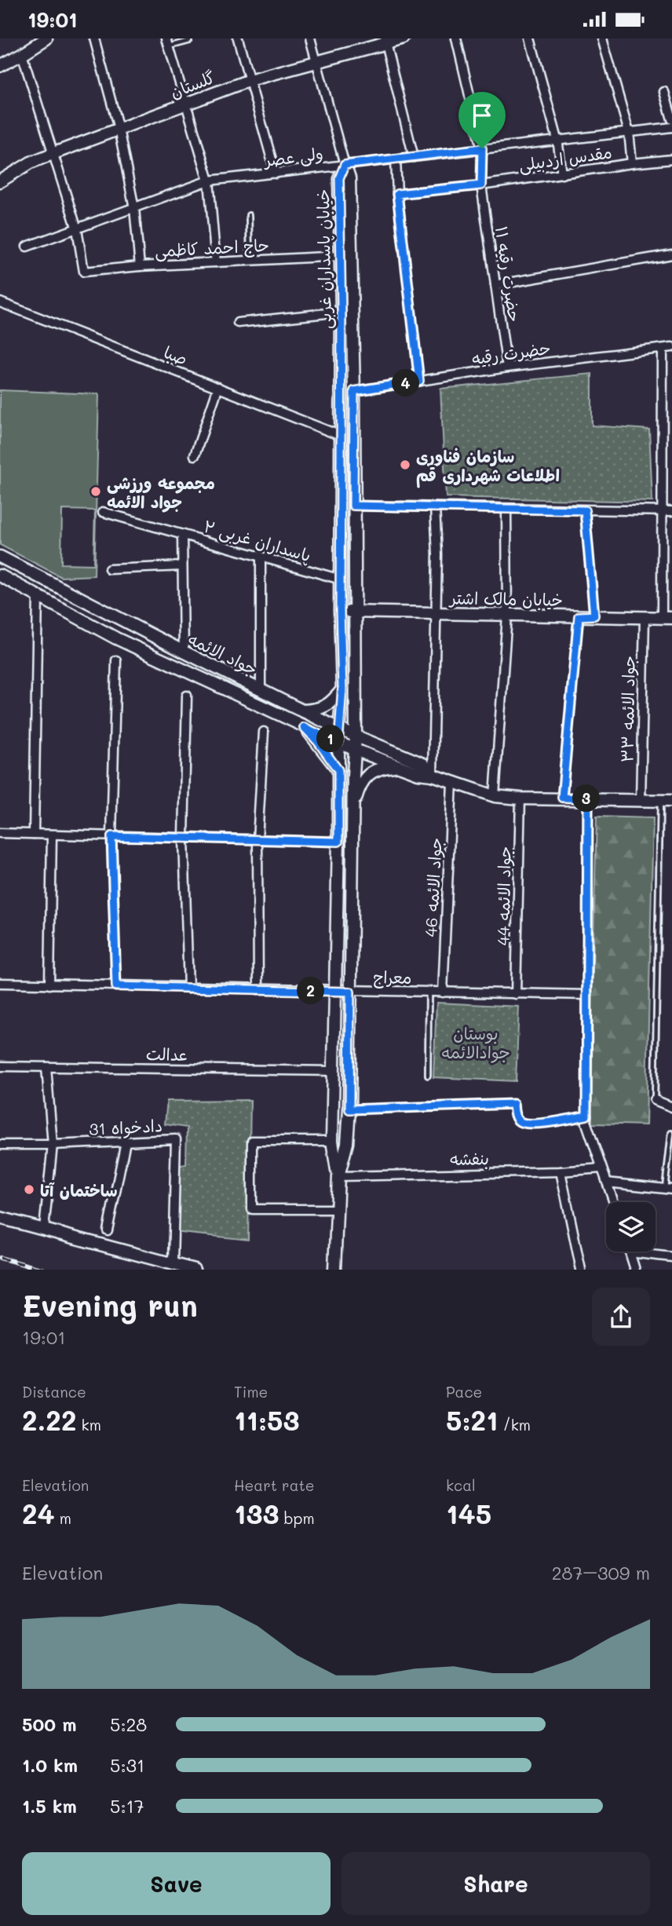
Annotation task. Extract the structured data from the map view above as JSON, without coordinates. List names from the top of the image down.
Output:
{
  "streets": {
    "street": [
      "گلستان",
      "ولی عصر",
      "مقدس اردبیلی",
      "حاج احمد کاظمی",
      "خیابان پاسداران غربی",
      "حضرت رقیه ۱۱",
      "حضرت رقیه",
      "صبا",
      "پاسداران غربی ۲",
      "خیابان مالک اشتر",
      "جواد الائمه",
      "جواد الائمه ۳۳",
      "جواد الائمه 46",
      "جواد الائمه 44",
      "معراج",
      "عدالت",
      "دادخواه 31",
      "بنفشه"
    ]
  },
  "crossings": [
    ["ولی عصر", "حاج احمد کاظمی"],
    ["ولی عصر", "خیابان پاسداران غربی"],
    ["ولی عصر", "حضرت رقیه ۱۱"],
    ["مقدس اردبیلی", "حضرت رقیه ۱۱"],
    ["حاج احمد کاظمی", "خیابان پاسداران غربی"],
    ["خیابان پاسداران غربی", "حضرت رقیه"],
    ["خیابان پاسداران غربی", "صبا"],
    ["خیابان پاسداران غربی", "پاسداران غربی ۲"],
    ["خیابان پاسداران غربی", "خیابان مالک اشتر"],
    ["خیابان پاسداران غربی", "جواد الائمه"],
    ["خیابان پاسداران غربی", "معراج"],
    ["خیابان پاسداران غربی", "عدالت"],
    ["خیابان پاسداران غربی", "بنفشه"],
    ["حضرت رقیه ۱۱", "حضرت رقیه"],
    ["خیابان مالک اشتر", "جواد الائمه ۳۳"],
    ["جواد الائمه", "جواد الائمه ۳۳"],
    ["جواد الائمه", "جواد الائمه 46"],
    ["جواد الائمه", "جواد الائمه 44"],
    ["جواد الائمه 46", "معراج"],
    ["جواد الائمه 44", "معراج"]
  ],
  "parks": ["بوستان جوادالائمه"],
  "places": ["سازمان فناوری اطلاعات شهرداری قم", "مجموعه ورزشی جواد الائمه", "ساختمان آتا"],
  "page": {
    "status": "19:01",
    "pins": [
      "4",
      "1",
      "3",
      "2"
    ],
    "heading": ["Evening run", "19:01"],
    "stats": [
      ["Distance", "2.22 km"],
      ["Time", "11:53"],
      ["Pace", "5:21 /km"],
      ["Elevation", "24 m"],
      ["Heart rate", "133 bpm"],
      ["kcal", "145"]
    ],
    "chart": ["Elevation", "287–309 m"],
    "list": [
      {
        "name": "500 m",
        "note": "5:28"
      },
      {
        "name": "1.0 km",
        "note": "5:31"
      },
      {
        "name": "1.5 km",
        "note": "5:17"
      }
    ],
    "buttons": ["Save", "Share"]
  }
}
